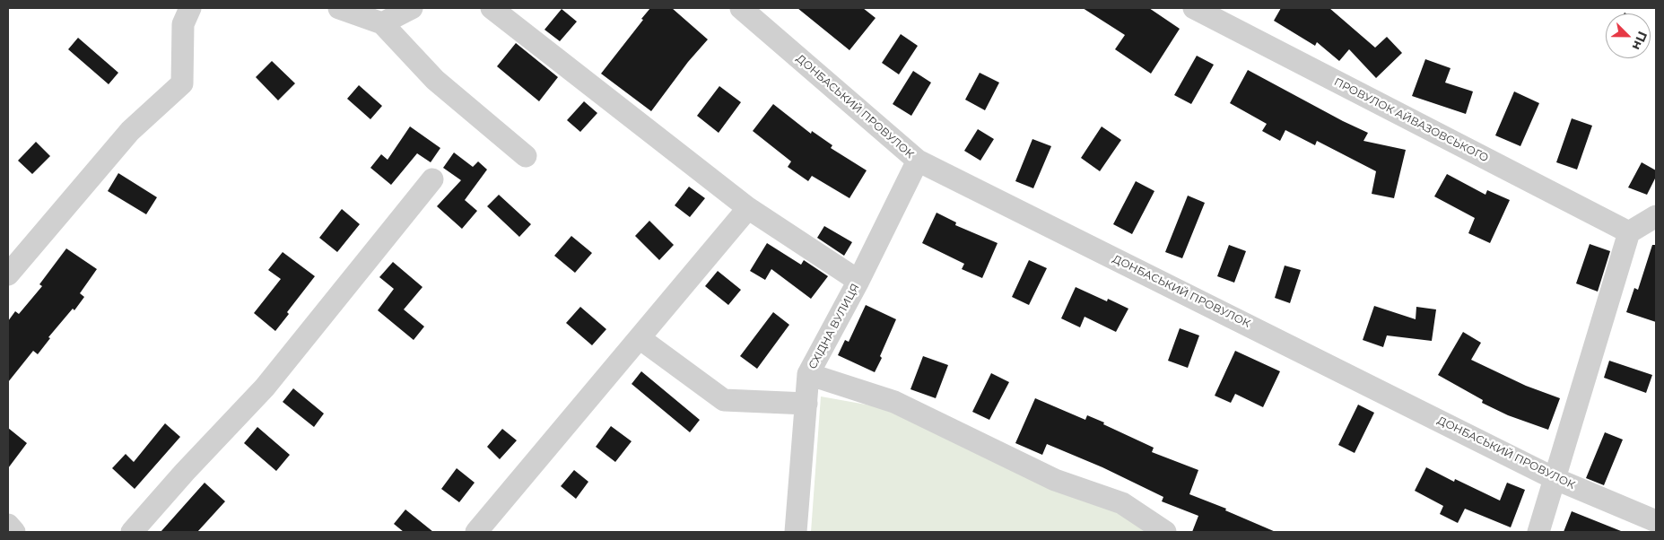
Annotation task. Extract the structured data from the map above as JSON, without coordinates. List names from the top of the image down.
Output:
{
  "streets": {
    "street": ["ДОНБАСЬКИЙ ПРОВУЛОК", "ПРОВУЛОК АЙВАЗОВСЬКОГО", "СХІДНА ВУЛИЦЯ"]
  },
  "crossings": [
    ["ДОНБАСЬКИЙ ПРОВУЛОК", "СХІДНА ВУЛИЦЯ"]
  ],
  "north": "bottom right"
}
